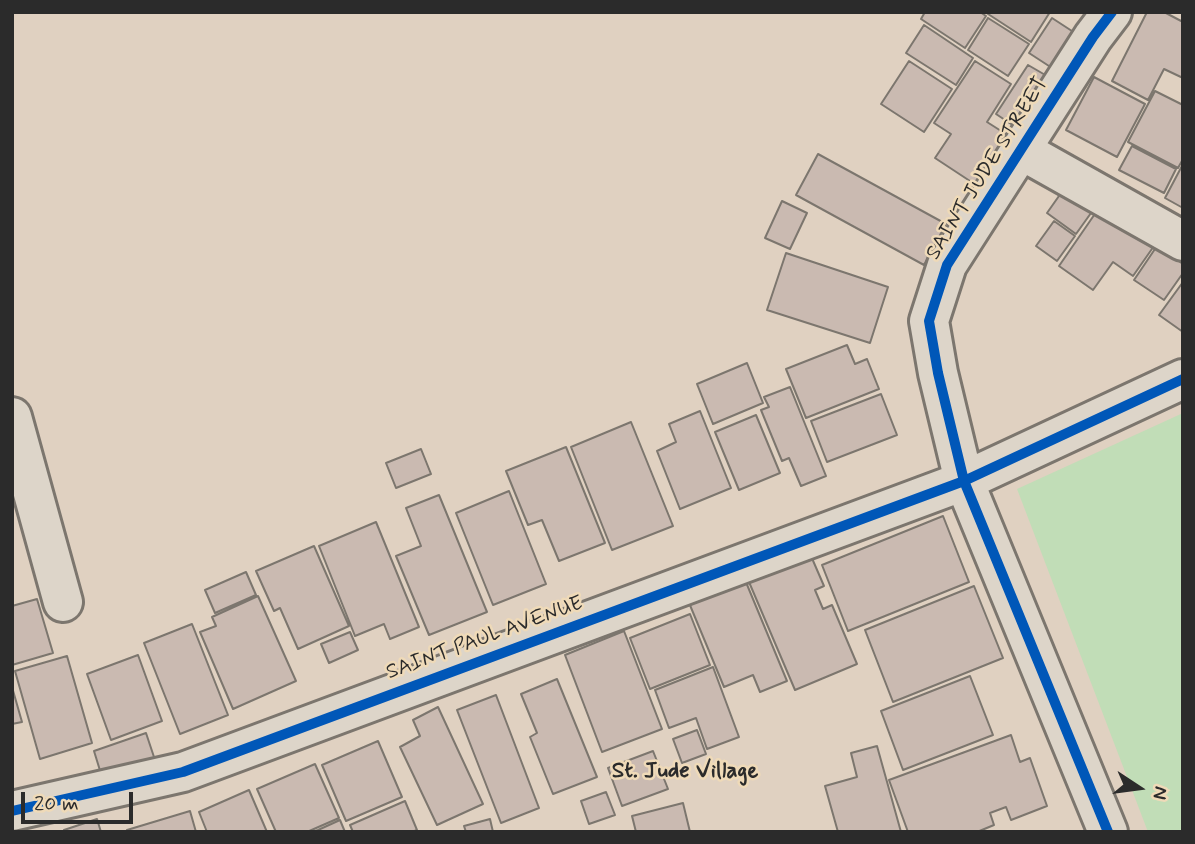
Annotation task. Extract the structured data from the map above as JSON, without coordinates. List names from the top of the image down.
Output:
{
  "streets": {
    "street": ["SAINT JUDE STREET", "SAINT PAUL AVENUE"]
  },
  "crossings": [
    ["SAINT JUDE STREET", "SAINT PAUL AVENUE"]
  ],
  "districts": ["St. Jude Village"],
  "scale_bar": "20 m",
  "north": "right"
}
